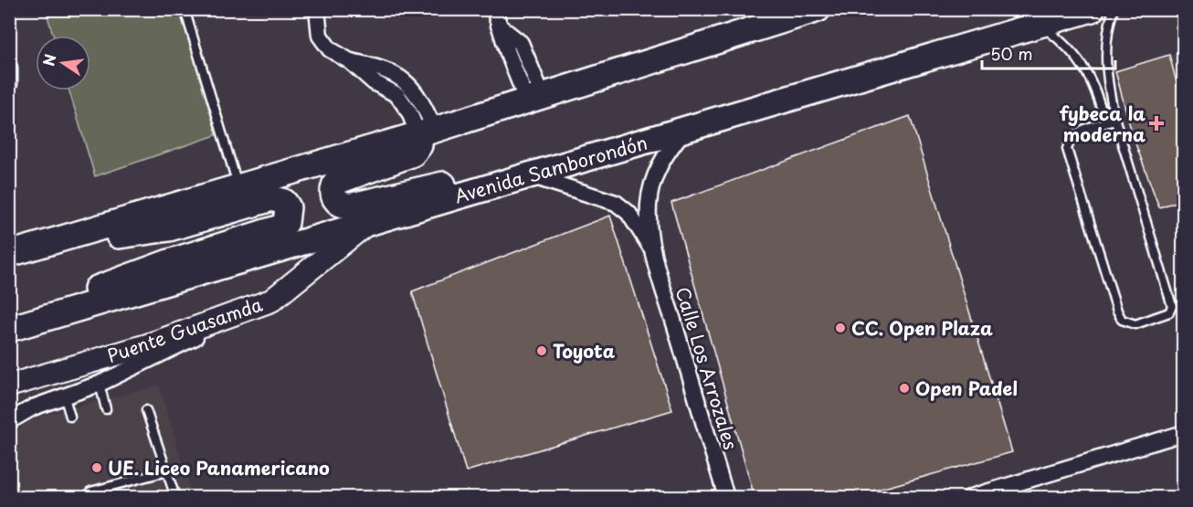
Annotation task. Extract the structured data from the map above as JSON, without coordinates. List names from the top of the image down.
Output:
{
  "streets": {
    "highway": ["Avenida Samborondón"],
    "main road": ["Puente Guasamda"],
    "street": ["Calle Los Arrozales"]
  },
  "crossings": [
    ["Avenida Samborondón", "Puente Guasamda"],
    ["Avenida Samborondón", "Calle Los Arrozales"]
  ],
  "places": {
    "health": ["fybeca la moderna"],
    "other": [
      "CC. Open Plaza",
      "Toyota",
      "Open Padel",
      "UE. Liceo Panamericano"
    ]
  },
  "scale_bar": "50 m",
  "north": "left"
}
